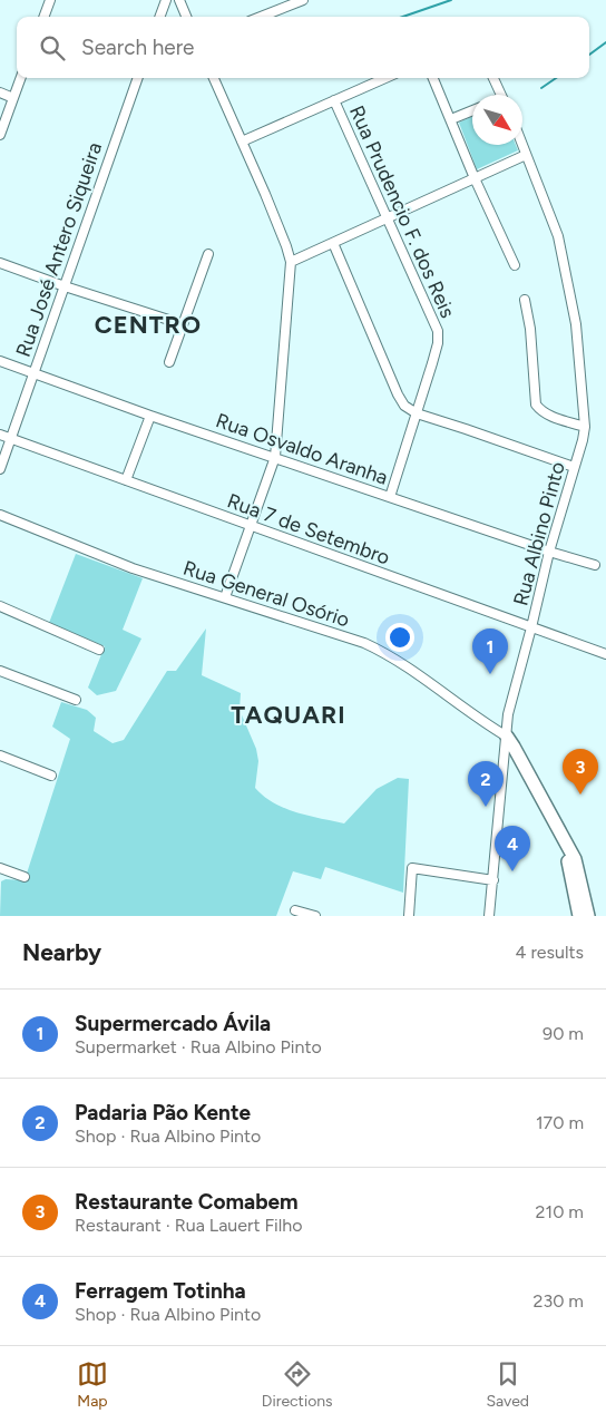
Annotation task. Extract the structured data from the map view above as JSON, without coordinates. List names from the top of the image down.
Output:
{
  "streets": {
    "street": [
      "Rua Prudencio F. dos Reis",
      "Rua José Antero Siqueira",
      "Rua Osvaldo Aranha",
      "Rua 7 de Setembro",
      "Rua Albino Pinto",
      "Rua General Osório"
    ]
  },
  "crossings": [
    ["Rua Prudencio F. dos Reis", "Rua Osvaldo Aranha"],
    ["Rua José Antero Siqueira", "Rua Osvaldo Aranha"],
    ["Rua José Antero Siqueira", "Rua 7 de Setembro"],
    ["Rua Osvaldo Aranha", "Rua Albino Pinto"],
    ["Rua 7 de Setembro", "Rua Albino Pinto"],
    ["Rua Albino Pinto", "Rua General Osório"]
  ],
  "districts": ["CENTRO", "TAQUARI"],
  "north": "bottom right",
  "page": {
    "search": "Search here",
    "pins": [
      "1",
      "3",
      "2",
      "4"
    ],
    "heading": ["Nearby", "4 results"],
    "list": [
      {
        "mark": "1",
        "name": "Supermercado Ávila",
        "note": "Supermarket · Rua Albino Pinto",
        "value": "90 m"
      },
      {
        "mark": "2",
        "name": "Padaria Pão Kente",
        "note": "Shop · Rua Albino Pinto",
        "value": "170 m"
      },
      {
        "mark": "3",
        "name": "Restaurante Comabem",
        "note": "Restaurant · Rua Lauert Filho",
        "value": "210 m"
      },
      {
        "mark": "4",
        "name": "Ferragem Totinha",
        "note": "Shop · Rua Albino Pinto",
        "value": "230 m"
      }
    ],
    "nav": ["Map", "Directions", "Saved"]
  }
}
